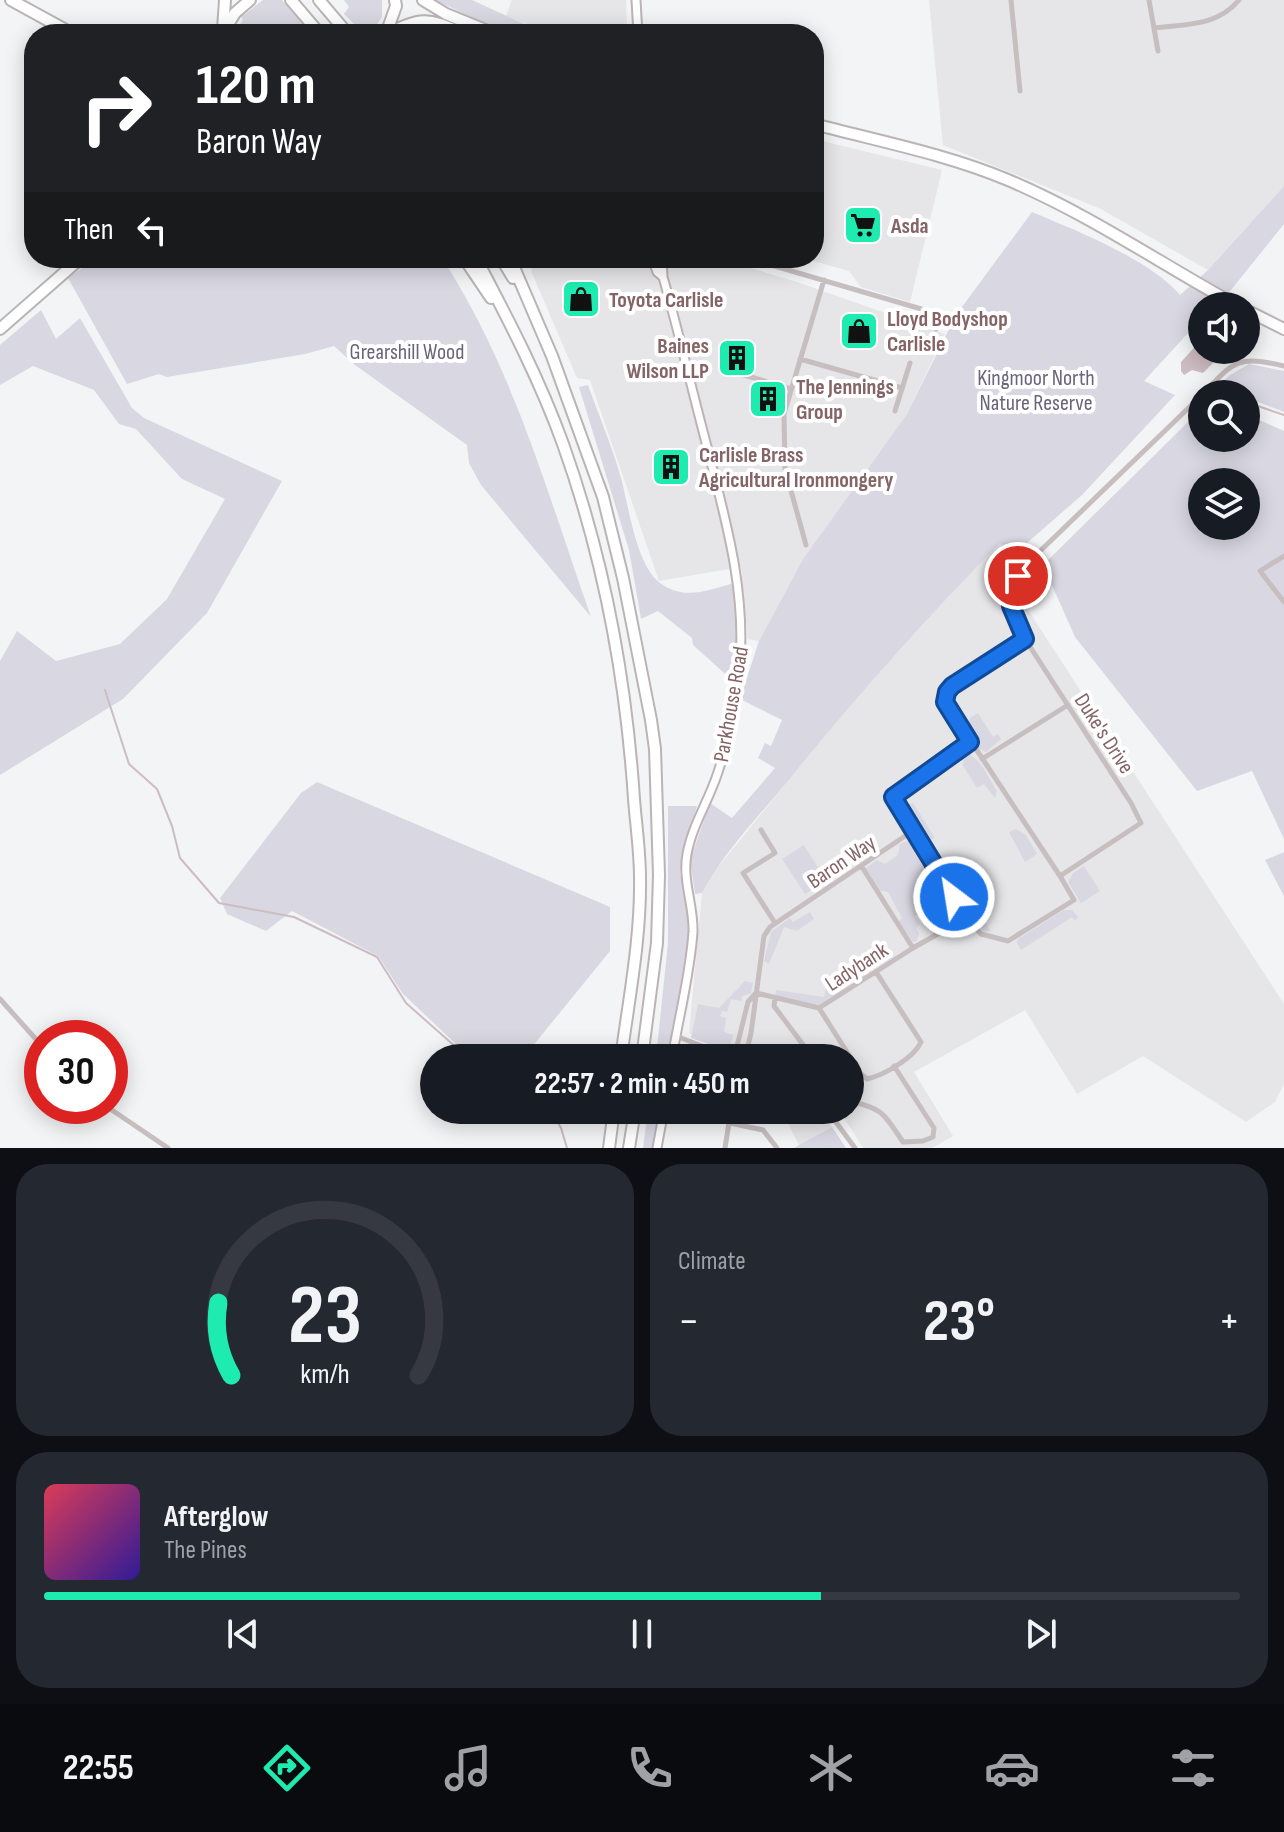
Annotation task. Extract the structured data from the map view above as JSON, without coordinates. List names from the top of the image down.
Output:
{
  "streets": {
    "street": [
      "Parkhouse Road",
      "Duke's Drive",
      "Baron Way",
      "Ladybank"
    ]
  },
  "parks": ["Grearshill Wood", "Kingmoor North Nature Reserve"],
  "places": {
    "supermarket": ["Asda"],
    "shop": ["Toyota Carlisle", "Lloyd Bodyshop Carlisle"],
    "building": ["Baines Wilson LLP", "The Jennings Group", "Carlisle Brass Agricultural Ironmongery"]
  },
  "page": {
    "turn": ["120 m", "Baron Way"],
    "then": "Then",
    "limit": "30",
    "trip": "22:57 · 2 min · 450 m",
    "tile": "Climate",
    "heat": ["−", "23°", "+"],
    "song": ["Afterglow", "The Pines"],
    "tabs": "22:55",
    "gauge": ["23", "km/h"]
  }
}
